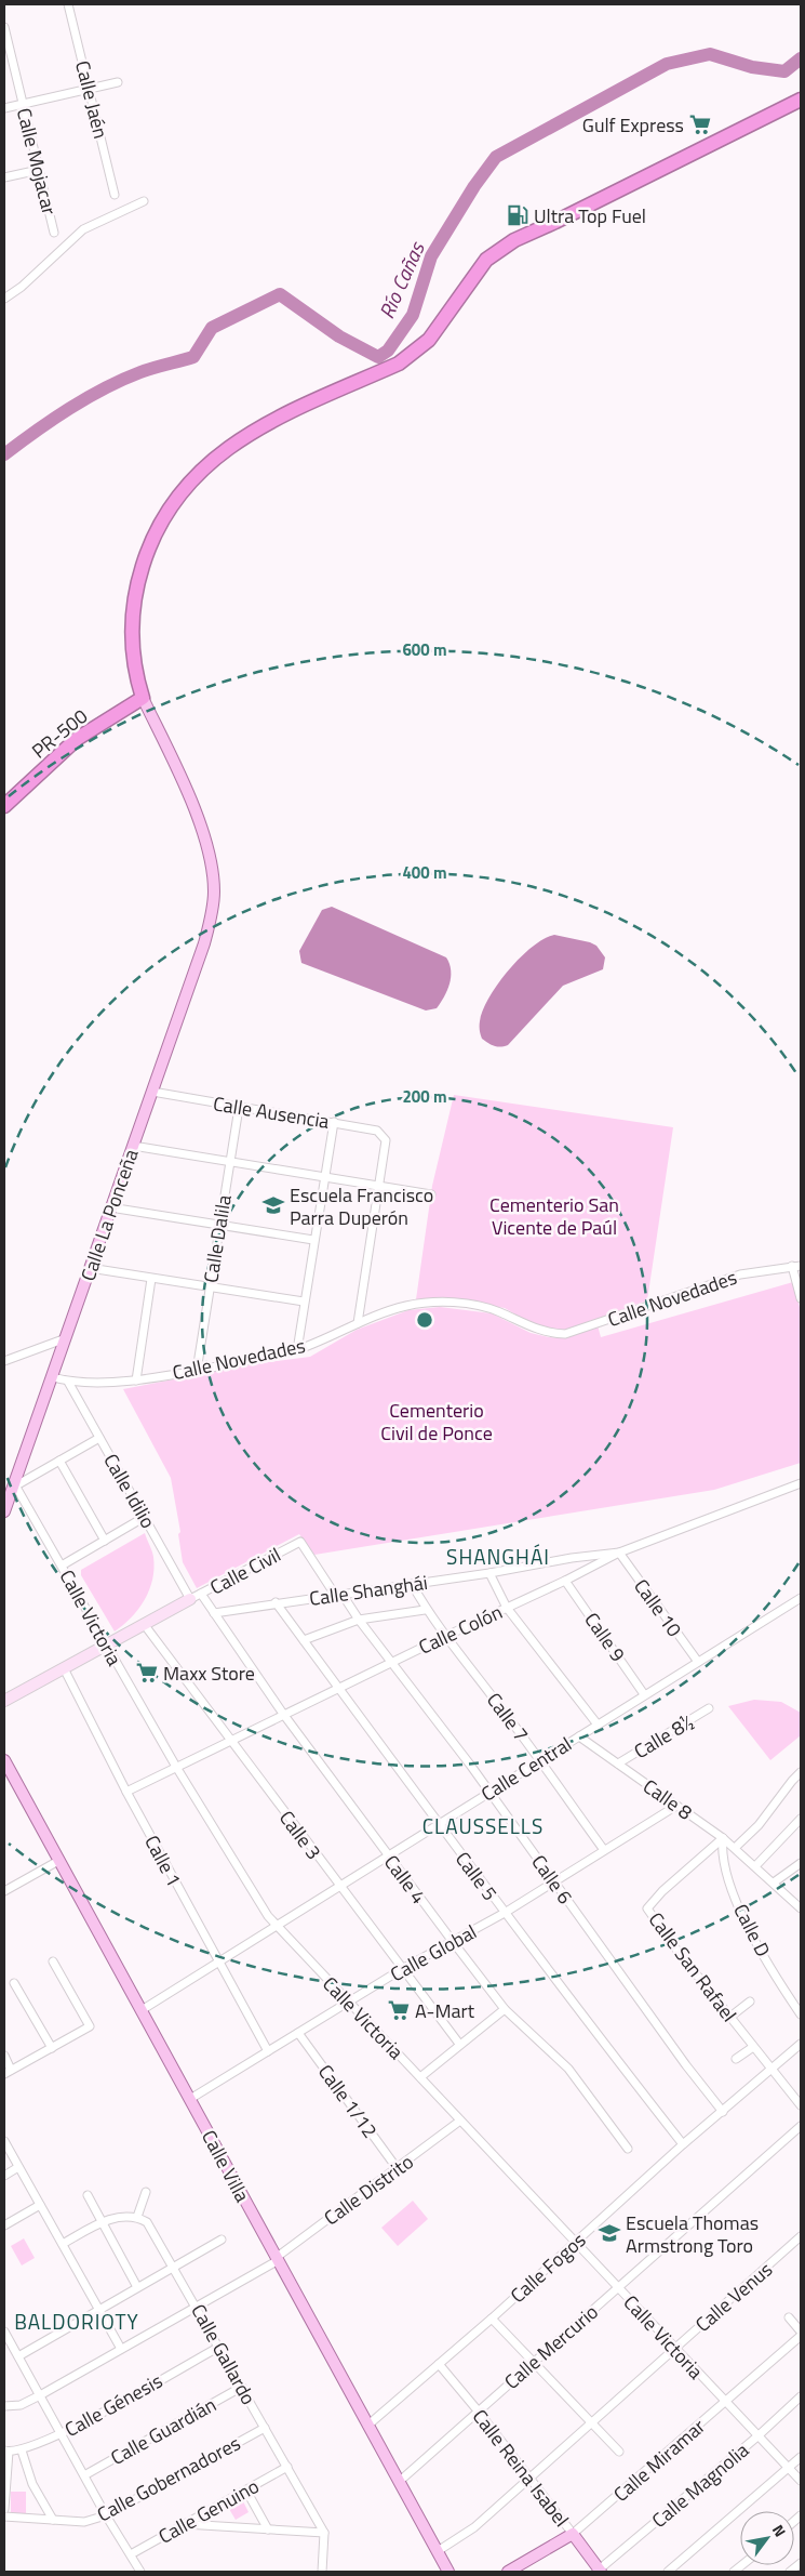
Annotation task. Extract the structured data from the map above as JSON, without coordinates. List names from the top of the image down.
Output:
{
  "streets": {
    "highway": ["PR-500"],
    "main road": [
      "Calle La Ponceña",
      "Calle Villa",
      "Calle Miramar",
      "Calle Reina Isabel"
    ],
    "street": [
      "Calle Jaén",
      "Calle Mojacar",
      "Calle Ausencia",
      "Calle Dalila",
      "Calle Novedades",
      "Calle Idilio",
      "Calle Civil",
      "Calle Shanghái",
      "Calle 10",
      "Calle Victoria",
      "Calle Colón",
      "Calle 9",
      "Calle 7",
      "Calle 8½",
      "Calle Central",
      "Calle 8",
      "Calle 3",
      "Calle 1",
      "Calle 5",
      "Calle 4",
      "Calle 6",
      "Calle D",
      "Calle Global",
      "Calle San Rafael",
      "Calle 1/12",
      "Calle Distrito",
      "Calle Fogos",
      "Calle Venus",
      "Calle Mercurio",
      "Calle Gallardo",
      "Calle Génesis",
      "Calle Guardián",
      "Calle Gobernadores",
      "Calle Magnolia",
      "Calle Genuino"
    ]
  },
  "crossings": [
    ["PR-500", "Calle La Ponceña"],
    ["Calle Ausencia", "Calle La Ponceña"],
    ["Calle Ausencia", "Calle Dalila"],
    ["Calle La Ponceña", "Calle Novedades"],
    ["Calle La Ponceña", "Calle Victoria"],
    ["Calle Dalila", "Calle Novedades"],
    ["Calle Novedades", "Calle Idilio"],
    ["Calle Idilio", "Calle Civil"],
    ["Calle Civil", "Calle 4"],
    ["Calle Civil", "Calle 6"],
    ["Calle Shanghái", "Calle 10"],
    ["Calle Shanghái", "Calle Colón"],
    ["Calle Shanghái", "Calle 7"],
    ["Calle Shanghái", "Calle 5"],
    ["Calle Shanghái", "Calle 4"],
    ["Calle Shanghái", "Calle 6"],
    ["Calle 10", "Calle Colón"],
    ["Calle 10", "Calle Central"],
    ["Calle Victoria", "Calle Colón"],
    ["Calle Victoria", "Calle Central"],
    ["Calle Victoria", "Calle Global"],
    ["Calle Victoria", "Calle Distrito"],
    ["Calle Victoria", "Calle Fogos"],
    ["Calle Victoria", "Calle Venus"],
    ["Calle Victoria", "Calle Mercurio"],
    ["Calle Victoria", "Calle Miramar"],
    ["Calle Victoria", "Calle Magnolia"],
    ["Calle Colón", "Calle 9"],
    ["Calle Colón", "Calle 7"],
    ["Calle Colón", "Calle 3"],
    ["Calle Colón", "Calle 1"],
    ["Calle Colón", "Calle 5"],
    ["Calle Colón", "Calle 4"],
    ["Calle Colón", "Calle 6"],
    ["Calle 9", "Calle Central"],
    ["Calle 7", "Calle Central"],
    ["Calle 7", "Calle Global"],
    ["Calle 8½", "Calle 8"],
    ["Calle Central", "Calle 8"],
    ["Calle Central", "Calle 3"],
    ["Calle Central", "Calle 1"],
    ["Calle Central", "Calle 5"],
    ["Calle Central", "Calle 4"],
    ["Calle Central", "Calle 6"],
    ["Calle Central", "Calle Villa"],
    ["Calle 8", "Calle D"],
    ["Calle 8", "Calle Global"],
    ["Calle 8", "Calle San Rafael"],
    ["Calle 3", "Calle Global"],
    ["Calle 1", "Calle Global"],
    ["Calle 5", "Calle Global"],
    ["Calle 5", "Calle Fogos"],
    ["Calle 4", "Calle Global"],
    ["Calle 6", "Calle Global"],
    ["Calle 6", "Calle Fogos"],
    ["Calle D", "Calle San Rafael"],
    ["Calle Global", "Calle 1/12"],
    ["Calle Global", "Calle Villa"],
    ["Calle San Rafael", "Calle Fogos"],
    ["Calle 1/12", "Calle Distrito"],
    ["Calle Villa", "Calle Distrito"],
    ["Calle Villa", "Calle Fogos"],
    ["Calle Villa", "Calle Mercurio"],
    ["Calle Distrito", "Calle Gallardo"],
    ["Calle Fogos", "Calle Reina Isabel"],
    ["Calle Venus", "Calle Reina Isabel"],
    ["Calle Mercurio", "Calle Reina Isabel"],
    ["Calle Gallardo", "Calle Génesis"],
    ["Calle Gallardo", "Calle Guardián"],
    ["Calle Gallardo", "Calle Gobernadores"],
    ["Calle Gallardo", "Calle Genuino"],
    ["Calle Miramar", "Calle Reina Isabel"],
    ["Calle Reina Isabel", "Calle Magnolia"]
  ],
  "districts": ["SHANGHÁI", "CLAUSSELLS", "BALDORIOTY"],
  "water": ["Río Cañas"],
  "parks": ["Cementerio San Vicente de Paúl", "Cementerio Civil de Ponce"],
  "places": {
    "supermarket": ["Gulf Express", "Maxx Store", "A-Mart"],
    "fuel station": ["Ultra Top Fuel"],
    "school or university": ["Escuela Francisco Parra Duperón", "Escuela Thomas Armstrong Toro"]
  },
  "north": "top right",
  "rings": ["600 m", "400 m", "200 m"]
}
